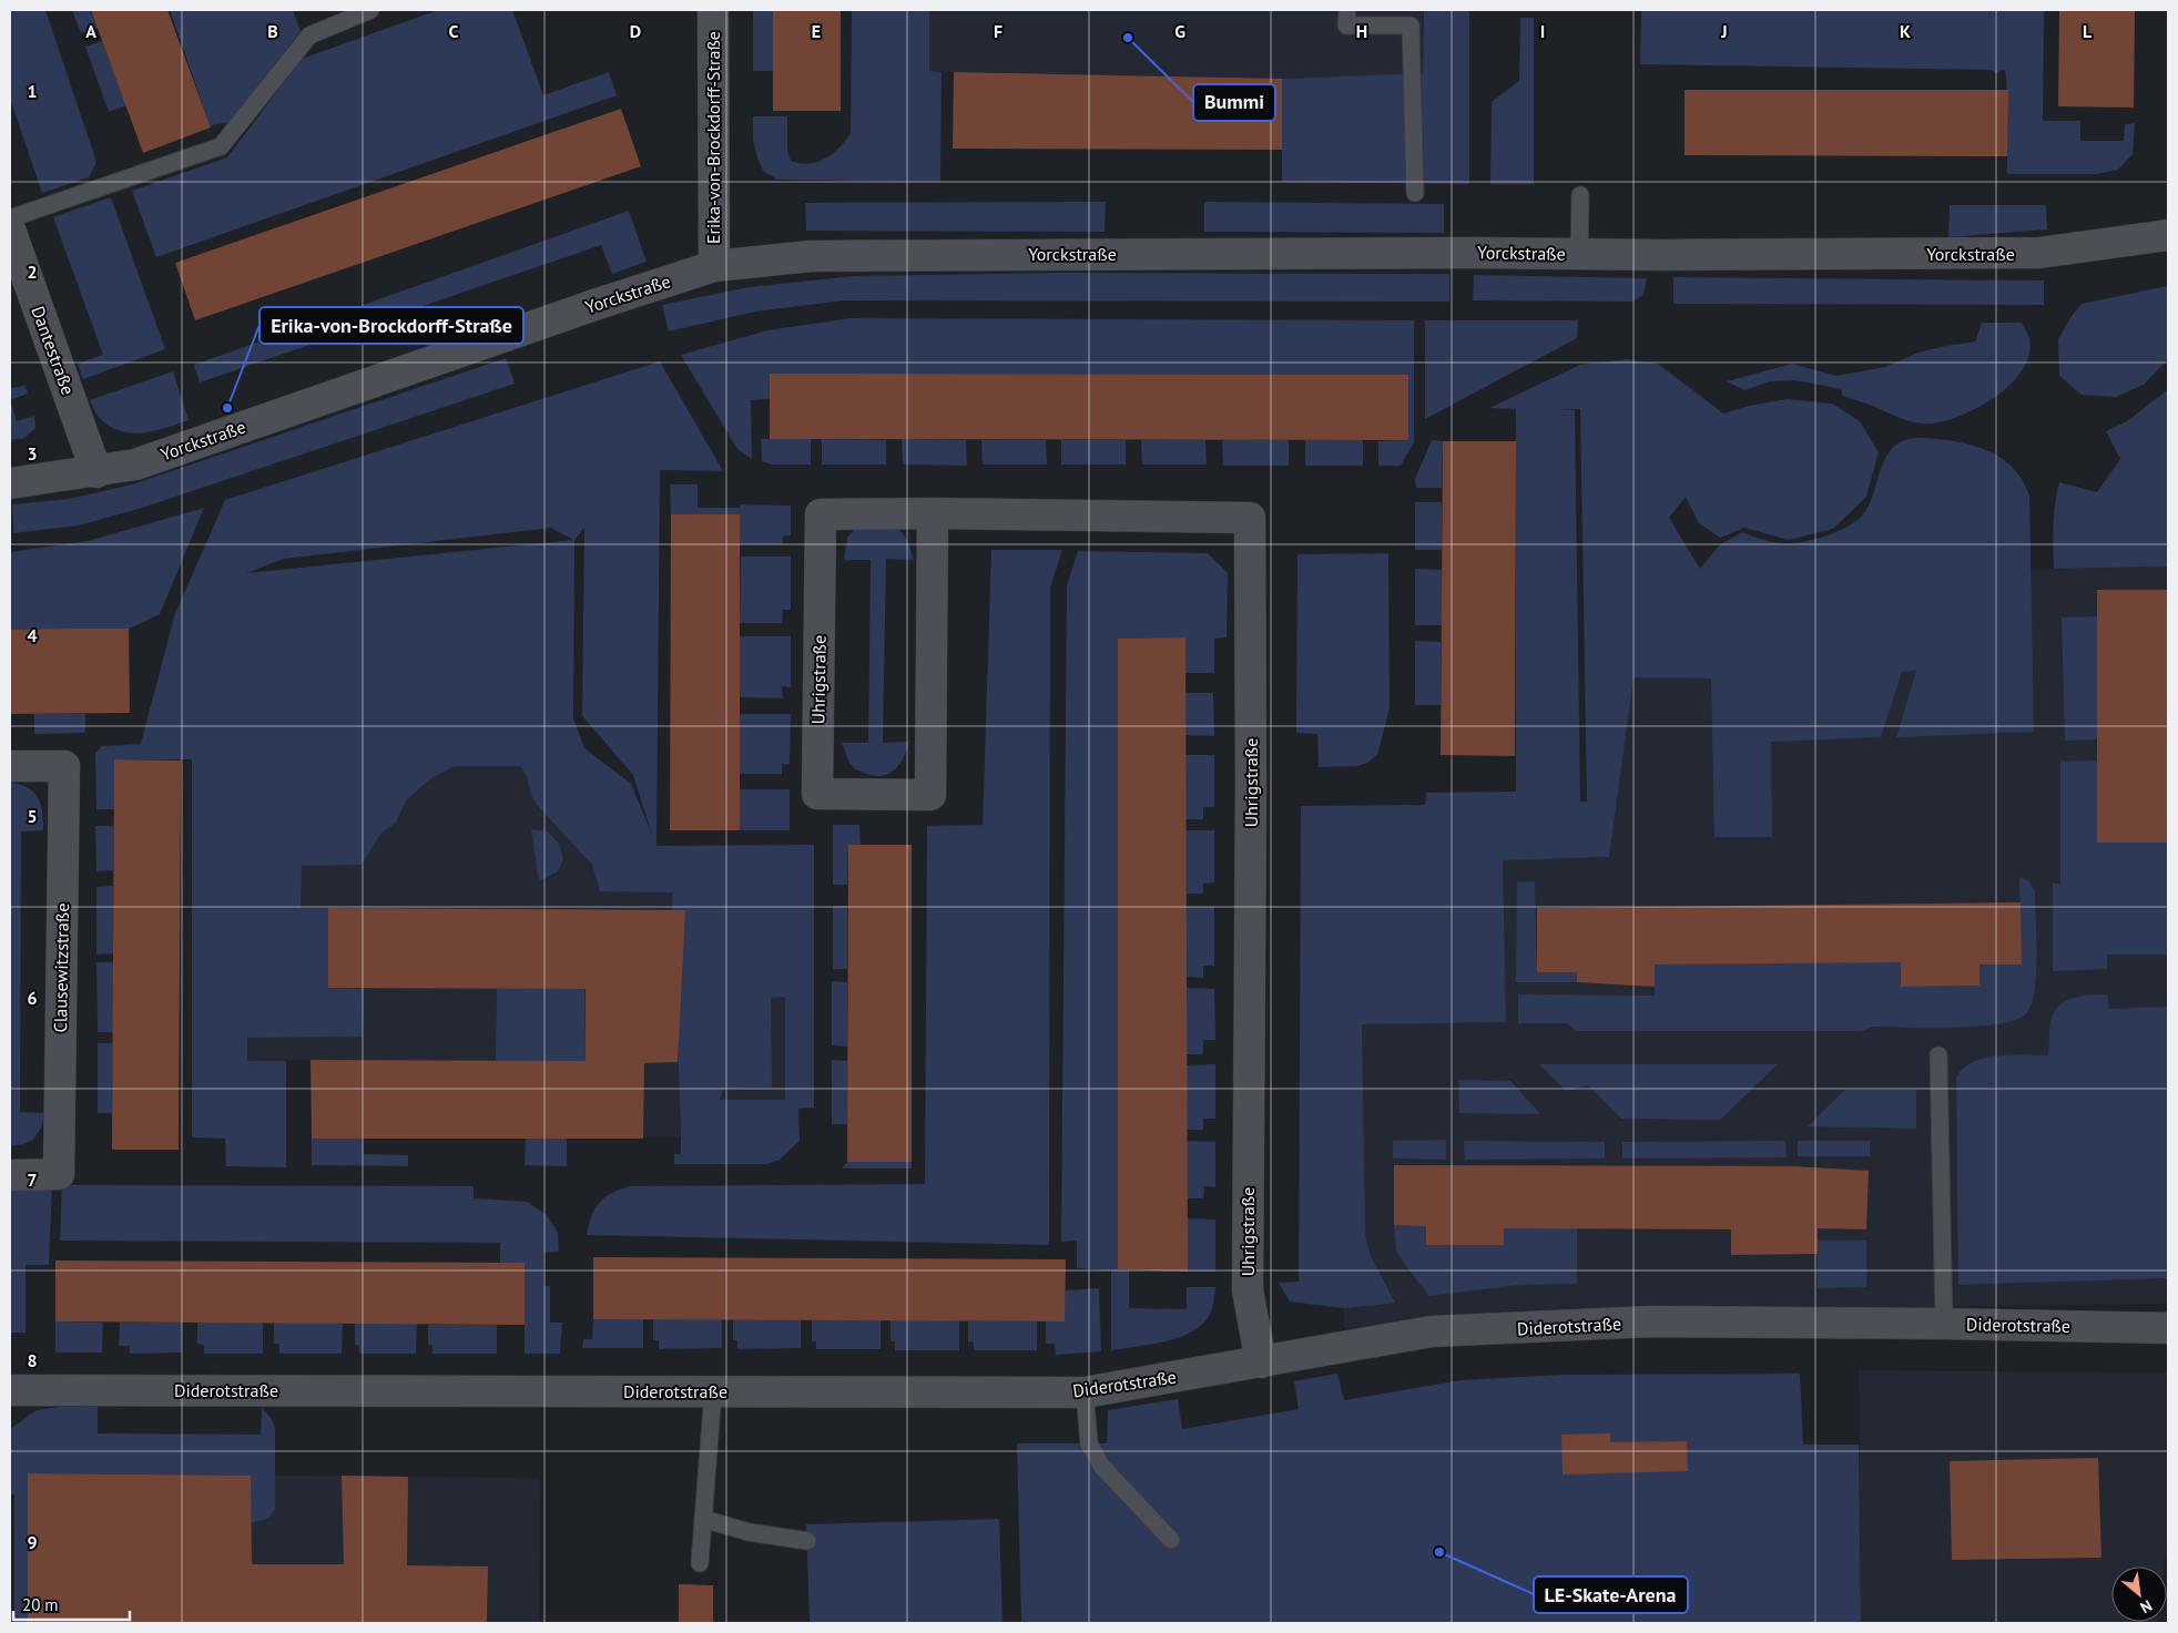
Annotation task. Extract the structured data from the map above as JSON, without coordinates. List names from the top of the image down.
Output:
{
  "streets": {
    "street": [
      "Erika-von-Brockdorff-Straße",
      "Yorckstraße",
      "Dantestraße",
      "Uhrigstraße",
      "Clausewitzstraße",
      "Diderotstraße"
    ]
  },
  "crossings": [
    ["Erika-von-Brockdorff-Straße", "Yorckstraße"],
    ["Yorckstraße", "Dantestraße"],
    ["Uhrigstraße", "Diderotstraße"]
  ],
  "places": ["Bummi", "Erika-von-Brockdorff-Straße", "LE-Skate-Arena"],
  "scale_bar": "20 m",
  "north": "bottom right",
  "grid": {
    "columns": [
      "A",
      "B",
      "C",
      "D",
      "E",
      "F",
      "G",
      "H",
      "I",
      "J",
      "K",
      "L"
    ],
    "rows": [
      "1",
      "2",
      "3",
      "4",
      "5",
      "6",
      "7",
      "8",
      "9"
    ]
  }
}
